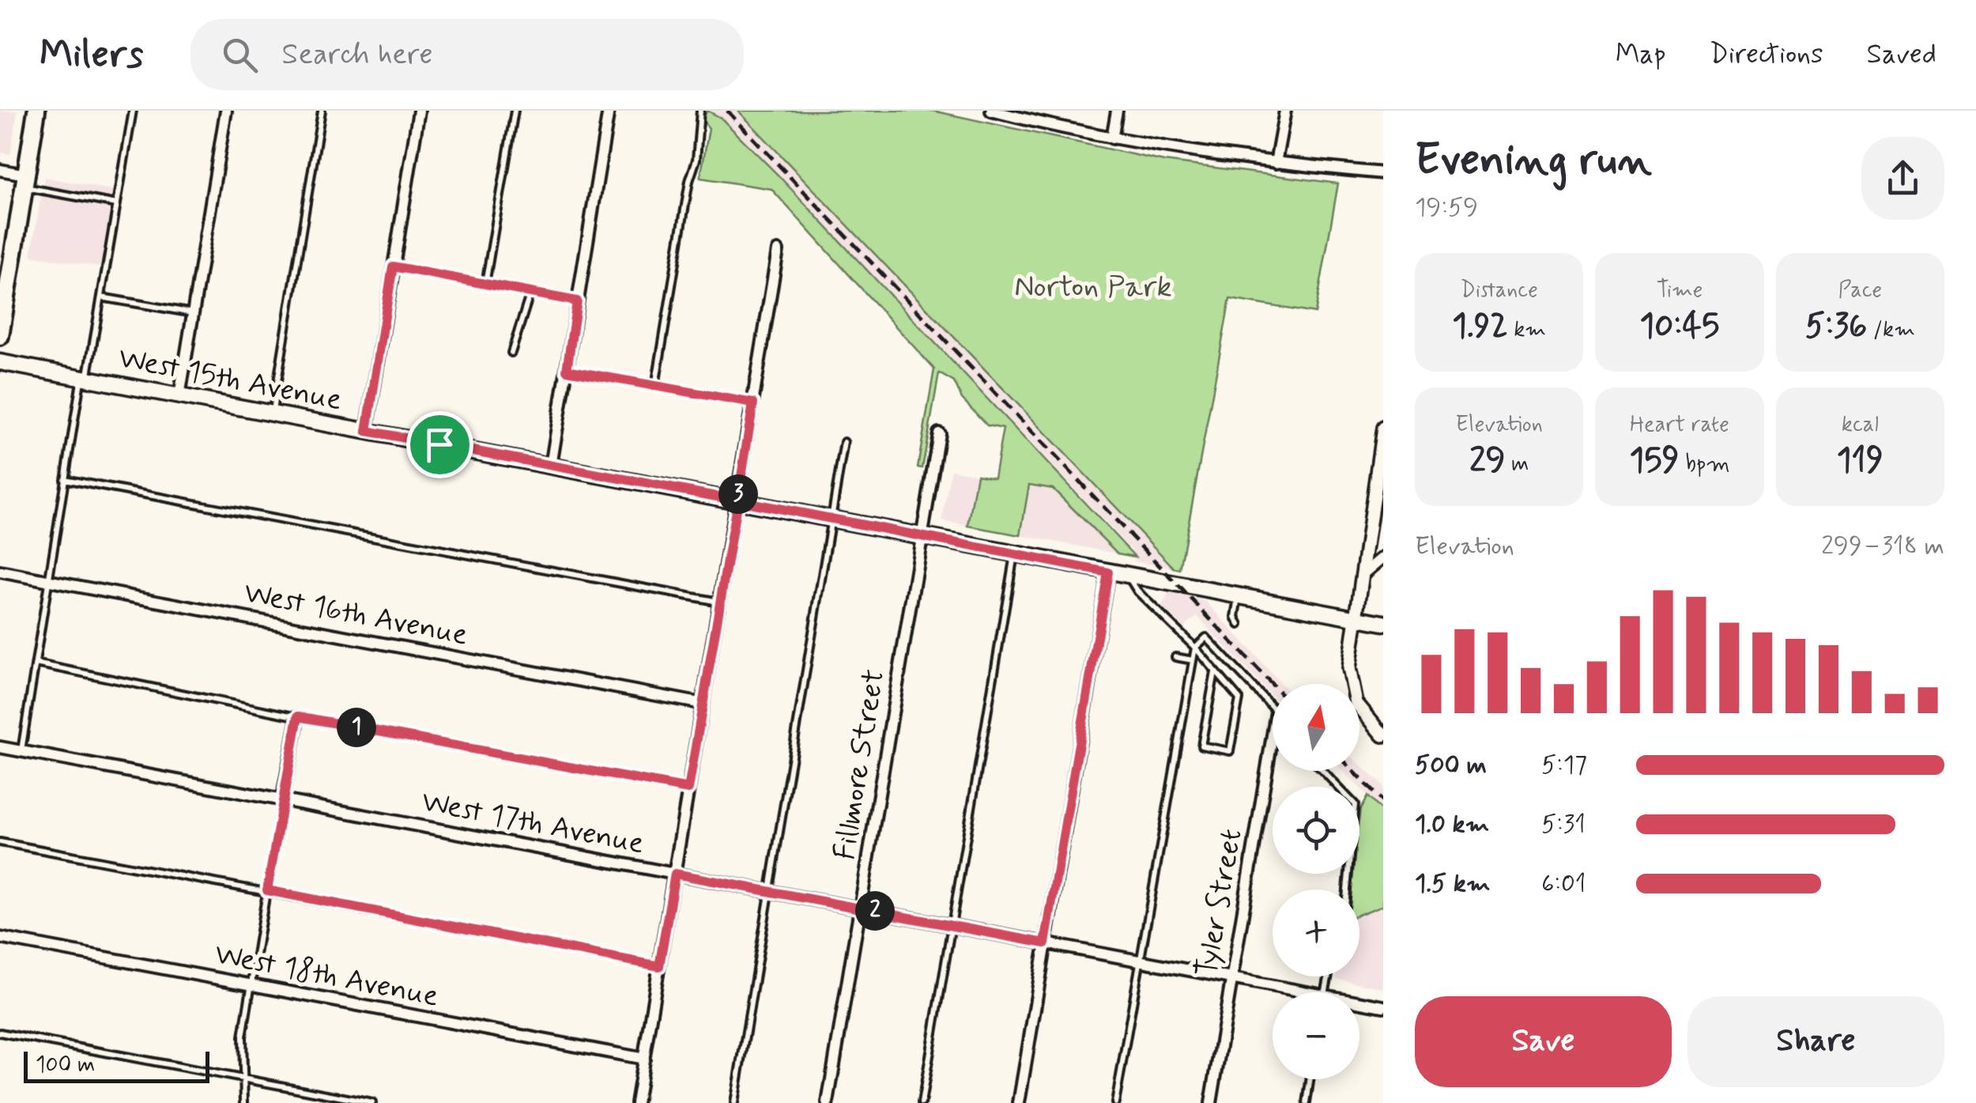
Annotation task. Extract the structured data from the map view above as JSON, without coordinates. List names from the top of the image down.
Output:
{
  "streets": {
    "main road": ["West 15th Avenue"],
    "street": [
      "West 16th Avenue",
      "Fillmore Street",
      "West 17th Avenue",
      "Tyler Street",
      "West 18th Avenue"
    ]
  },
  "crossings": [
    ["West 15th Avenue", "Fillmore Street"],
    ["Fillmore Street", "West 17th Avenue"],
    ["West 17th Avenue", "Tyler Street"]
  ],
  "parks": ["Norton Park"],
  "scale_bar": "100 m",
  "north": "top",
  "page": {
    "header": "Milers",
    "search": "Search here",
    "nav": ["Map", "Directions", "Saved"],
    "heading": ["Evening run", "19:59"],
    "stats": [
      ["Distance", "1.92 km"],
      ["Time", "10:45"],
      ["Pace", "5:36 /km"],
      ["Elevation", "29 m"],
      ["Heart rate", "159 bpm"],
      ["kcal", "119"]
    ],
    "pins": ["3", "1", "2"],
    "chart": ["Elevation", "299–318 m"],
    "map_buttons": ["+", "−"],
    "list": [
      {
        "name": "500 m",
        "note": "5:17"
      },
      {
        "name": "1.0 km",
        "note": "5:31"
      },
      {
        "name": "1.5 km",
        "note": "6:01"
      }
    ],
    "buttons": ["Save", "Share"],
    "scale": "100 m"
  }
}
